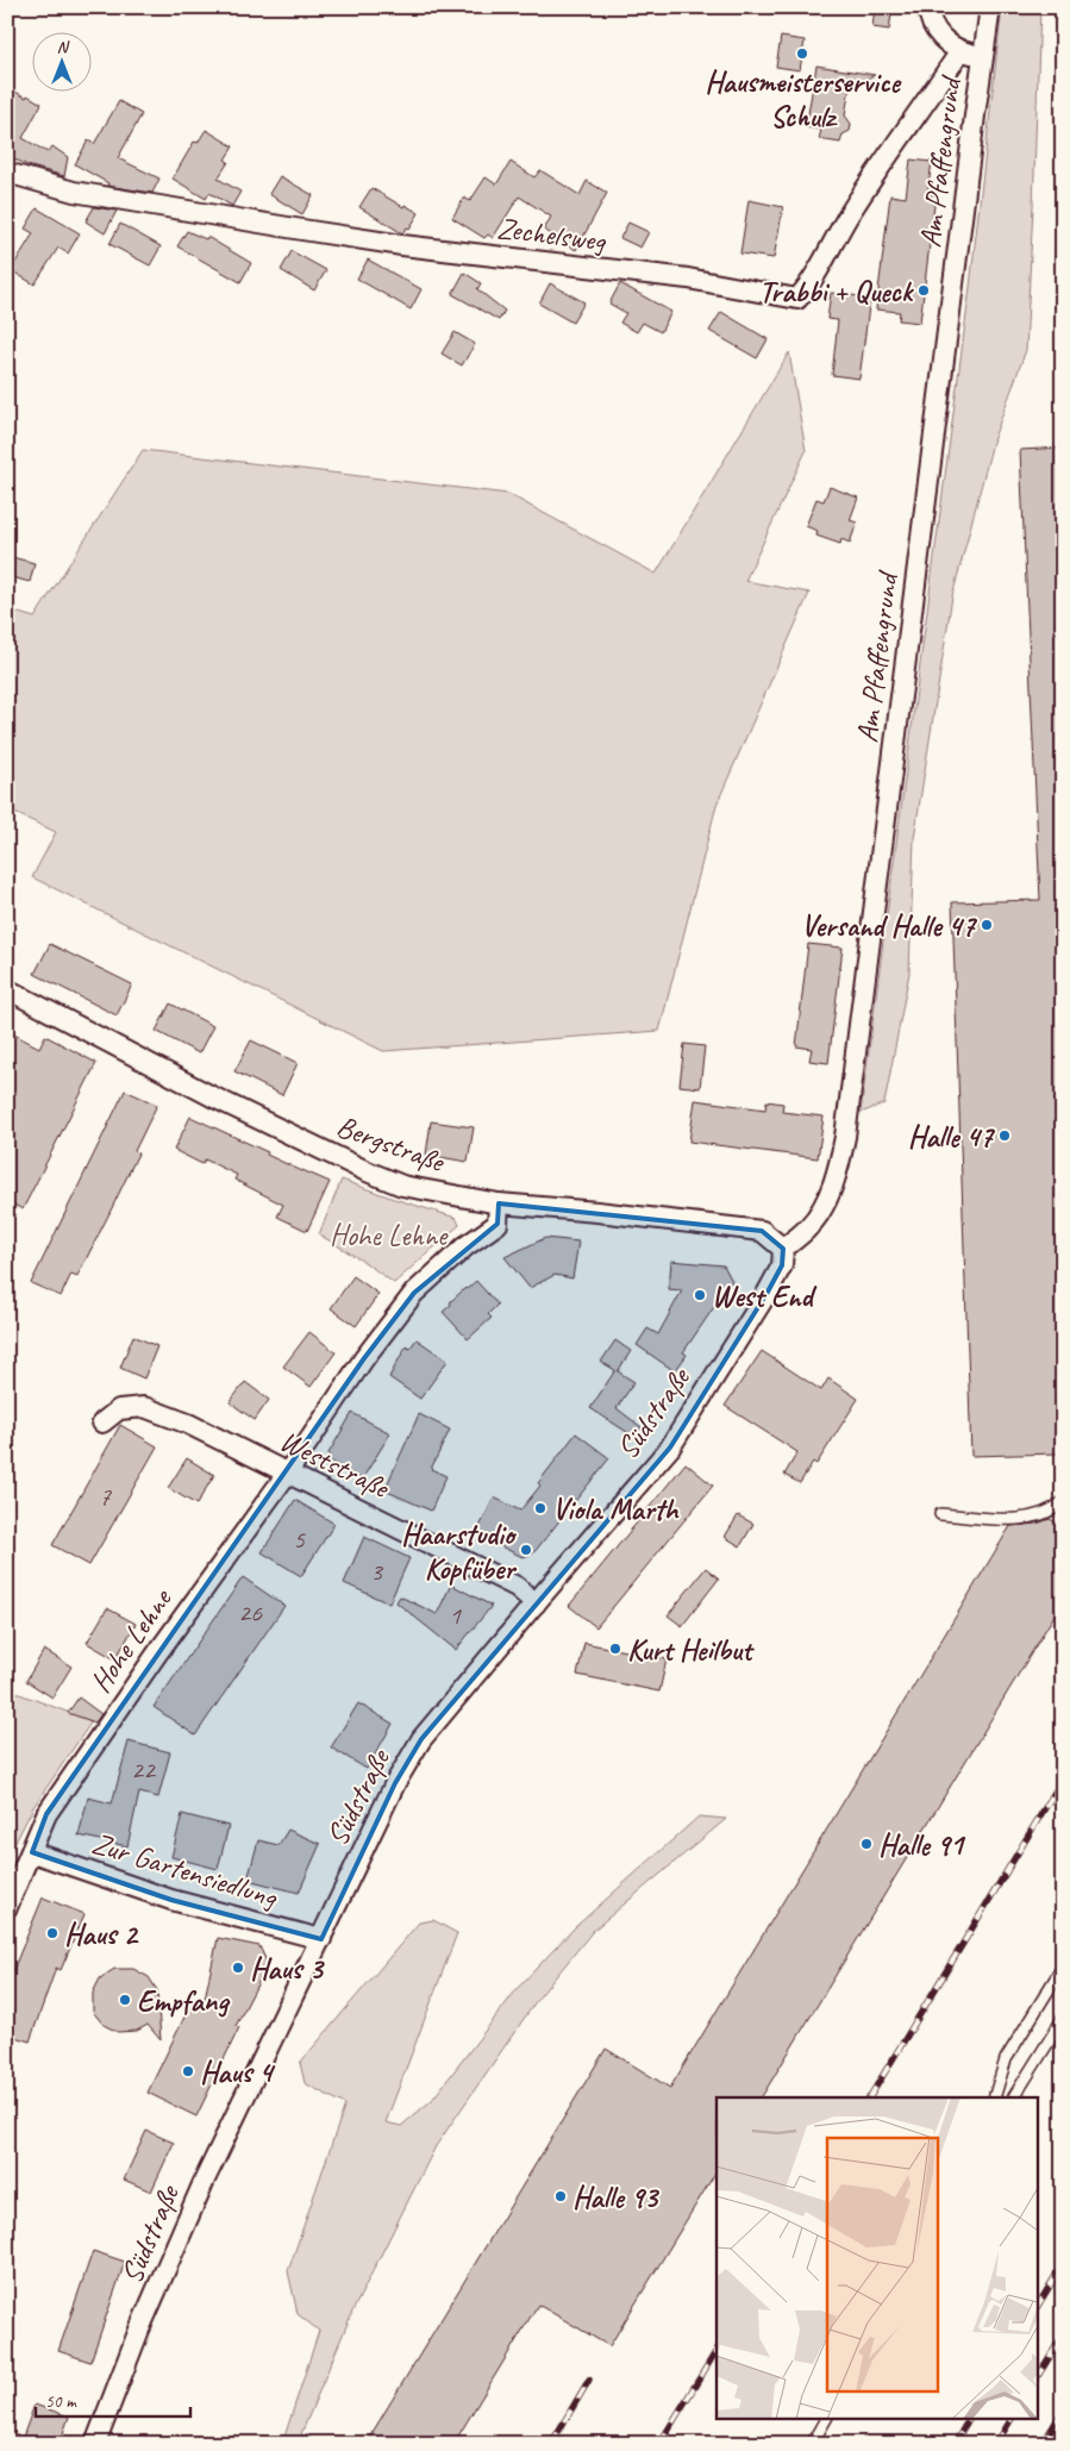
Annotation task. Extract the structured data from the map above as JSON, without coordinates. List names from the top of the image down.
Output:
{
  "streets": {
    "street": [
      "Am Pfaffengrund",
      "Zechelsweg",
      "Bergstraße",
      "Südstraße",
      "Weststraße",
      "Hohe Lehne",
      "Zur Gartensiedlung"
    ]
  },
  "crossings": [
    ["Am Pfaffengrund", "Zechelsweg"],
    ["Am Pfaffengrund", "Bergstraße"],
    ["Am Pfaffengrund", "Südstraße"],
    ["Bergstraße", "Südstraße"],
    ["Bergstraße", "Hohe Lehne"],
    ["Südstraße", "Weststraße"],
    ["Südstraße", "Zur Gartensiedlung"],
    ["Weststraße", "Hohe Lehne"],
    ["Hohe Lehne", "Zur Gartensiedlung"]
  ],
  "parks": ["Hohe Lehne"],
  "places": [
    "Hausmeisterservice Schulz",
    "Trabbi + Queck",
    "Versand Halle 47",
    "Halle 47",
    "West End",
    "Viola Marth",
    "Haarstudio Kopfüber",
    "Kurt Heilbut",
    "Halle 91",
    "Haus 2",
    "Haus 3",
    "Empfang",
    "Haus 4",
    "Halle 93"
  ],
  "house_numbers": [
    "7",
    "5",
    "3",
    "26",
    "1",
    "22"
  ],
  "scale_bar": "50 m",
  "north": "top"
}
